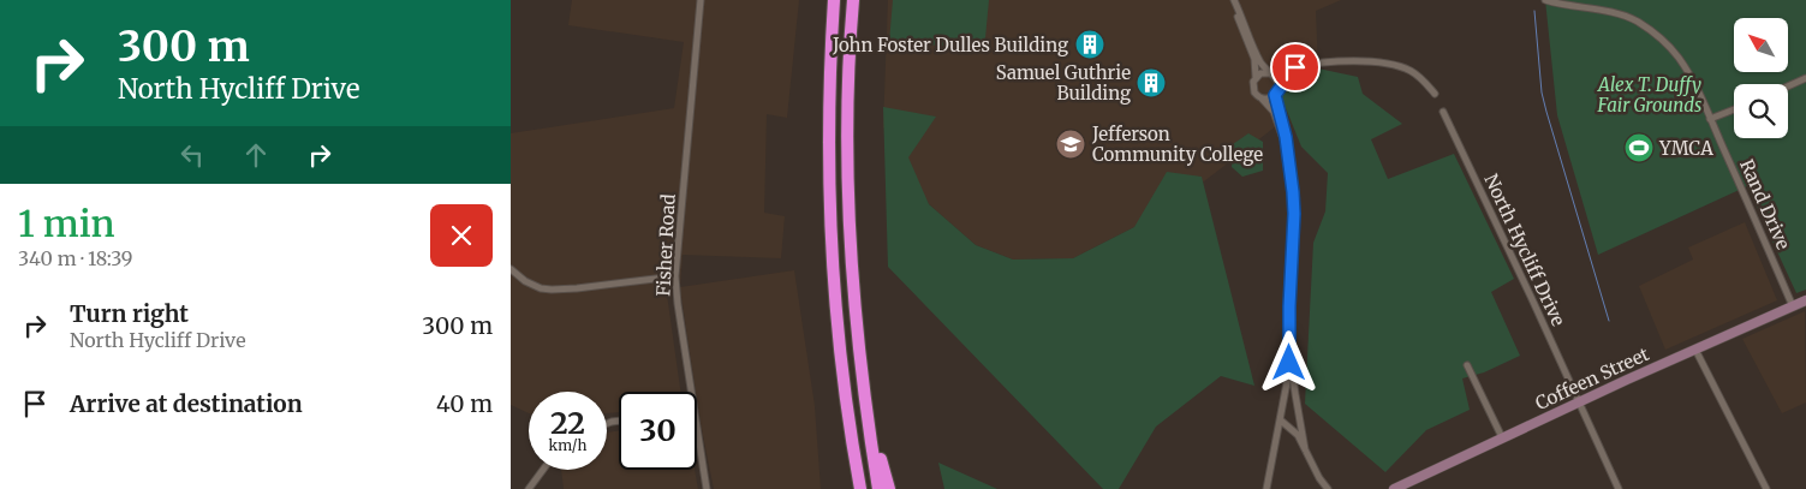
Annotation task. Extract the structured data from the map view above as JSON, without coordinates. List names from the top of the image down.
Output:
{
  "streets": {
    "main road": ["Coffeen Street"],
    "street": ["Rand Drive", "Fisher Road", "North Hycliff Drive"]
  },
  "crossings": [
    ["Rand Drive", "Coffeen Street"],
    ["North Hycliff Drive", "Coffeen Street"]
  ],
  "parks": ["Alex T. Duffy Fair Grounds"],
  "places": {
    "building": ["John Foster Dulles Building", "Samuel Guthrie Building"],
    "school or university": ["Jefferson Community College"],
    "sports": ["YMCA"]
  },
  "north": "top left",
  "page": {
    "turn": ["300 m", "North Hycliff Drive"],
    "heading": ["1 min", "340 m · 18:39"],
    "list": [
      {
        "name": "Turn right",
        "note": "North Hycliff Drive",
        "value": "300 m"
      },
      {
        "name": "Arrive at destination",
        "value": "40 m"
      }
    ],
    "speed": "22 km/h",
    "limit": "30"
  }
}
